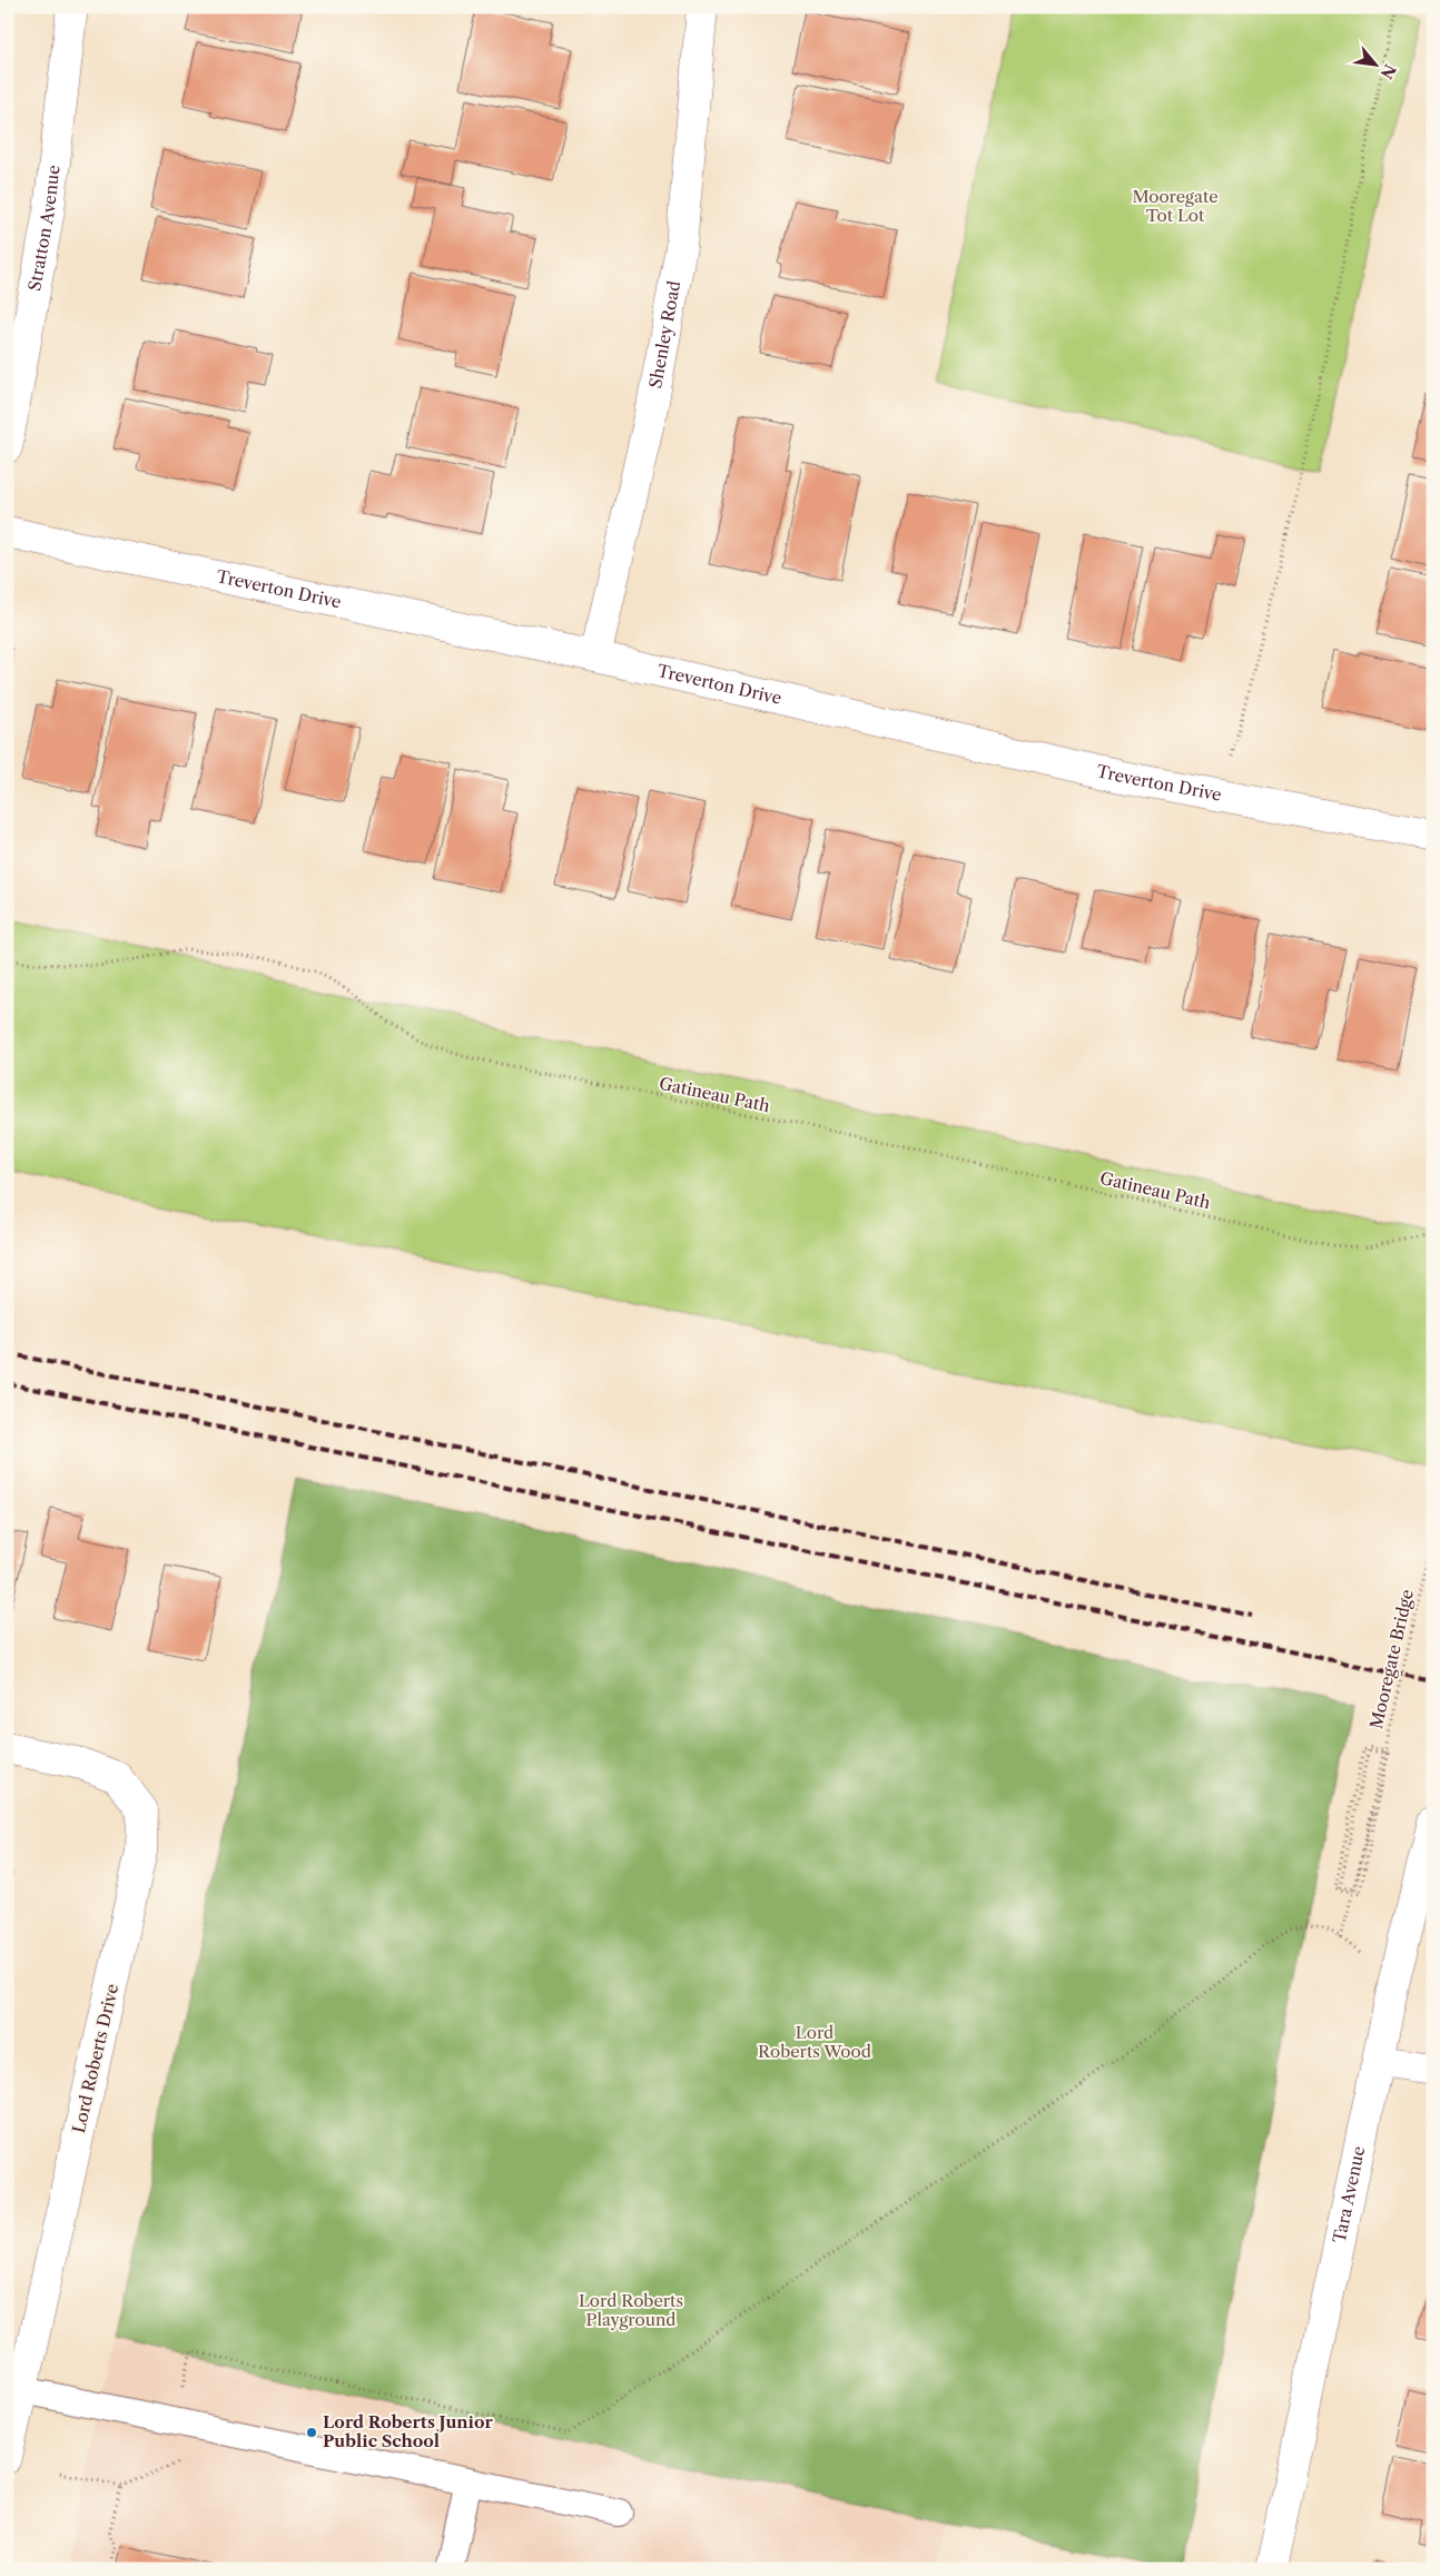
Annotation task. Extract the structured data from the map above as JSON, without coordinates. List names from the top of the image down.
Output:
{
  "streets": {
    "street": [
      "Stratton Avenue",
      "Shenley Road",
      "Treverton Drive",
      "Lord Roberts Drive",
      "Tara Avenue"
    ],
    "path": ["Gatineau Path", "Mooregate Bridge"]
  },
  "crossings": [
    ["Shenley Road", "Treverton Drive"]
  ],
  "parks": ["Mooregate Tot Lot", "Lord Roberts Wood", "Lord Roberts Playground"],
  "places": ["Lord Roberts Junior Public School"],
  "north": "bottom right"
}
